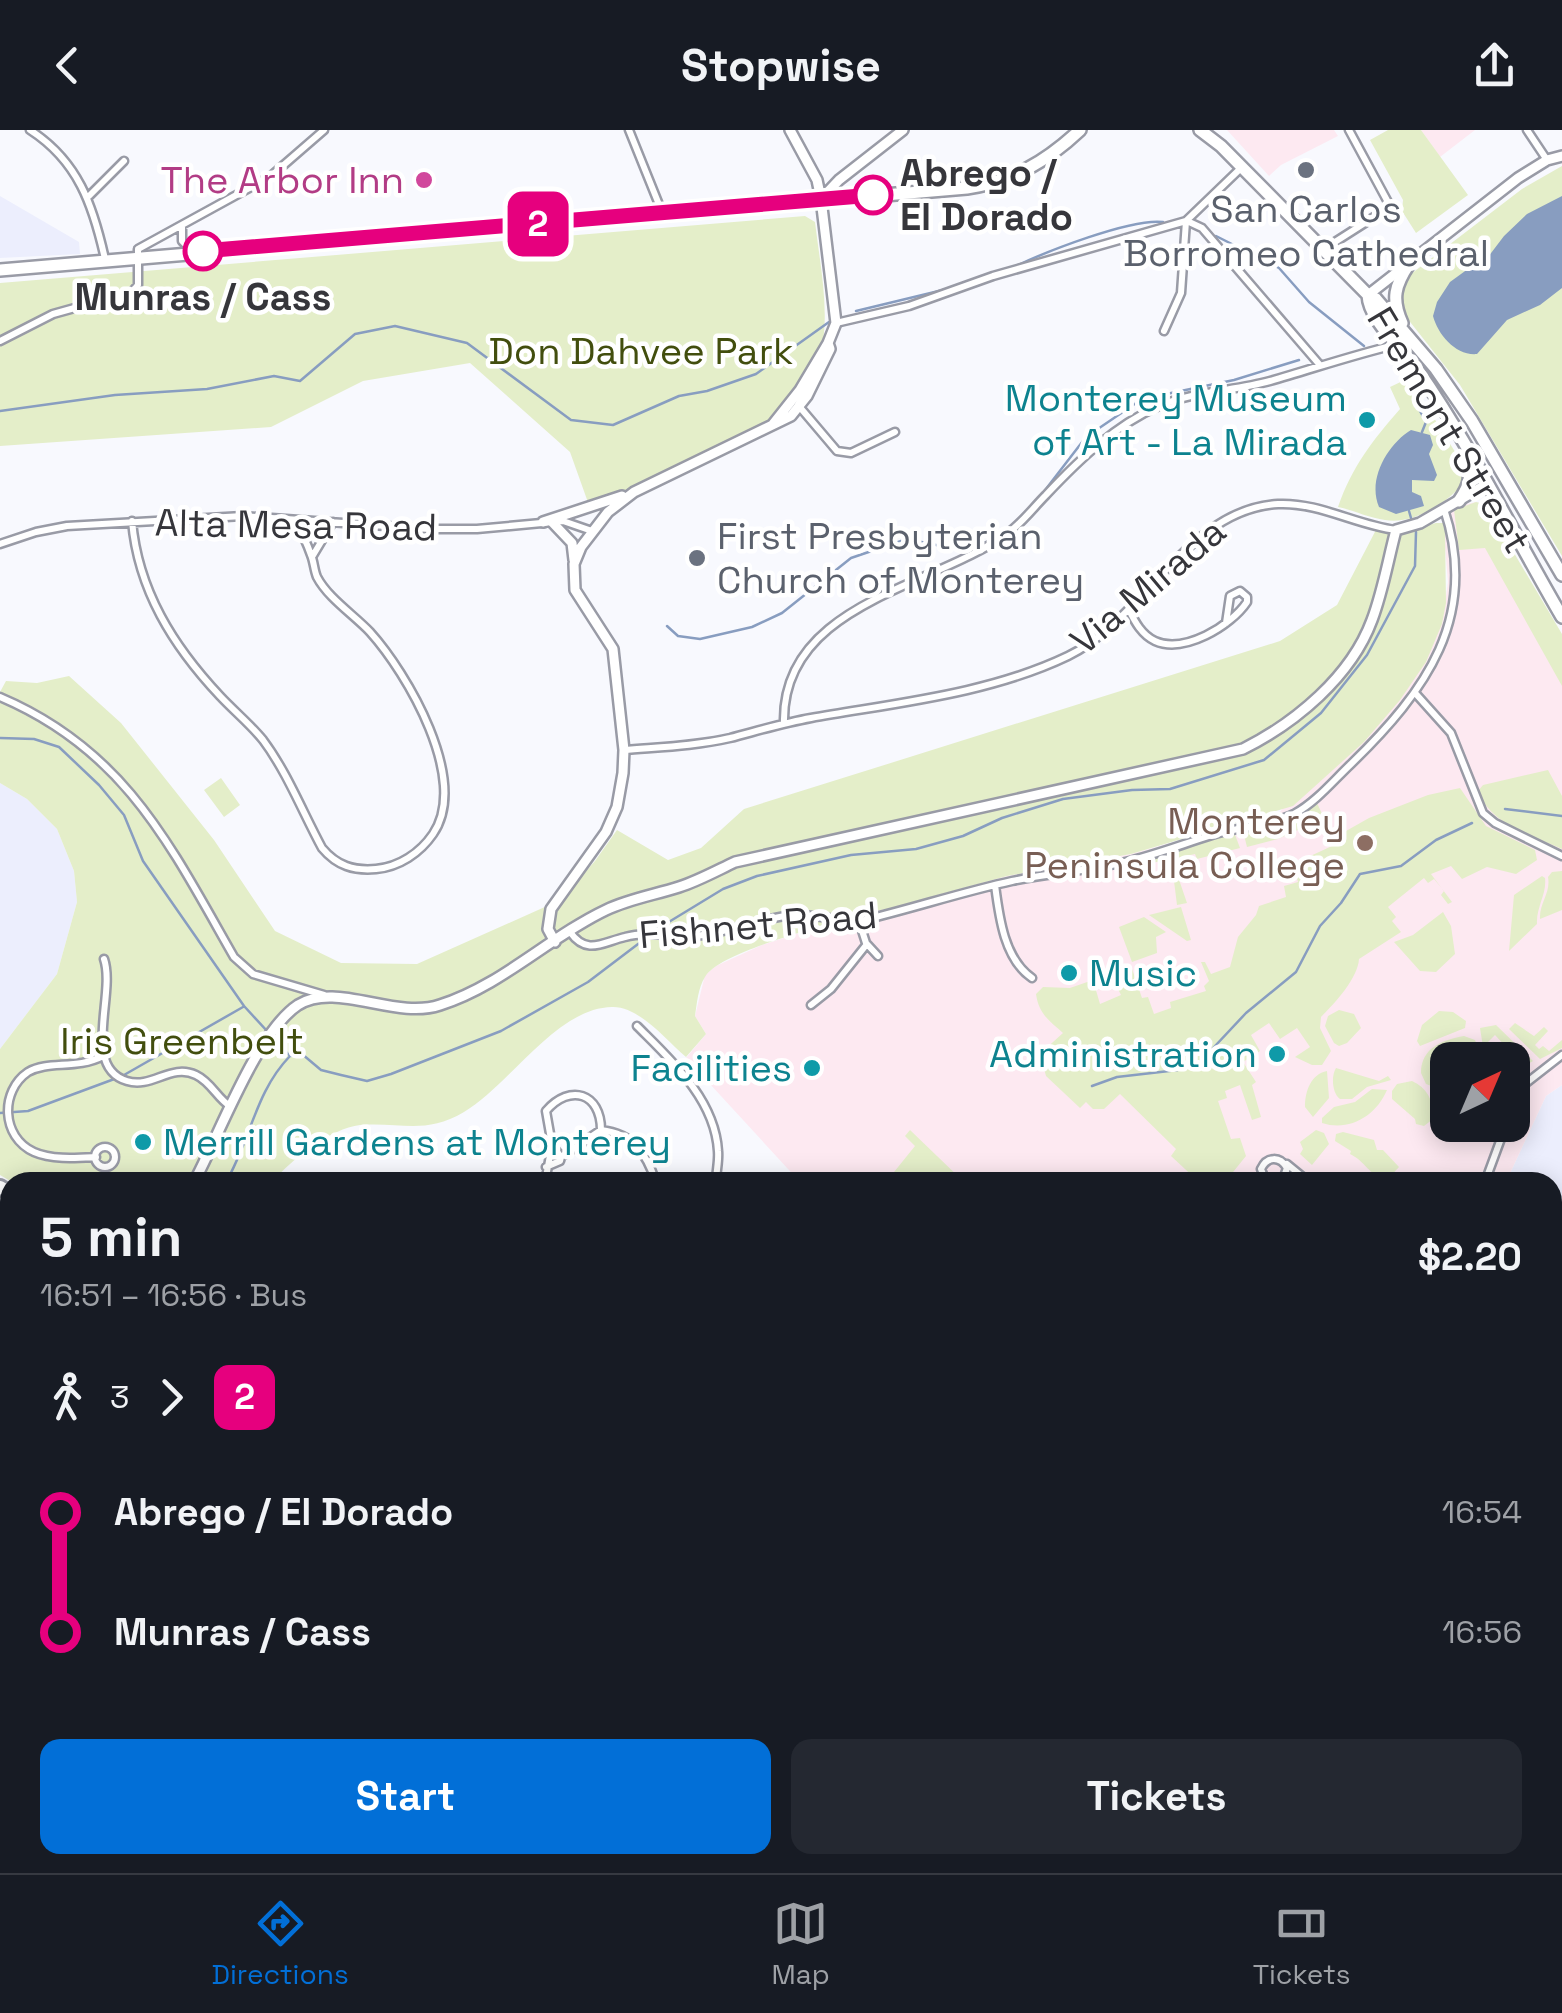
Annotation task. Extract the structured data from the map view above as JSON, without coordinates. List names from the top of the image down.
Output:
{
  "streets": {
    "main road": ["Fremont Street"],
    "street": ["Alta Mesa Road", "Via Mirada", "Fishnet Road"]
  },
  "parks": ["Don Dahvee Park", "Iris Greenbelt"],
  "places": [
    "San Carlos Borromeo Cathedral",
    "The Arbor Inn",
    "Abrego / El Dorado",
    "Munras / Cass",
    "Monterey Museum of Art - La Mirada",
    "First Presbyterian Church of Monterey",
    "Monterey Peninsula College",
    "Music",
    "Administration",
    "Facilities",
    "Merrill Gardens at Monterey"
  ],
  "lines": ["bus line 2"],
  "north": "top right",
  "page": {
    "header": "Stopwise",
    "on_map": "2",
    "heading": ["5 min", "16:51 – 16:56 · Bus", "$2.20"],
    "legs": ["3", "2"],
    "list": [
      {
        "name": "Abrego / El Dorado",
        "value": "16:54"
      },
      {
        "name": "Munras / Cass",
        "value": "16:56"
      }
    ],
    "buttons": ["Start", "Tickets"],
    "tabs": ["Directions", "Map", "Tickets"]
  }
}
